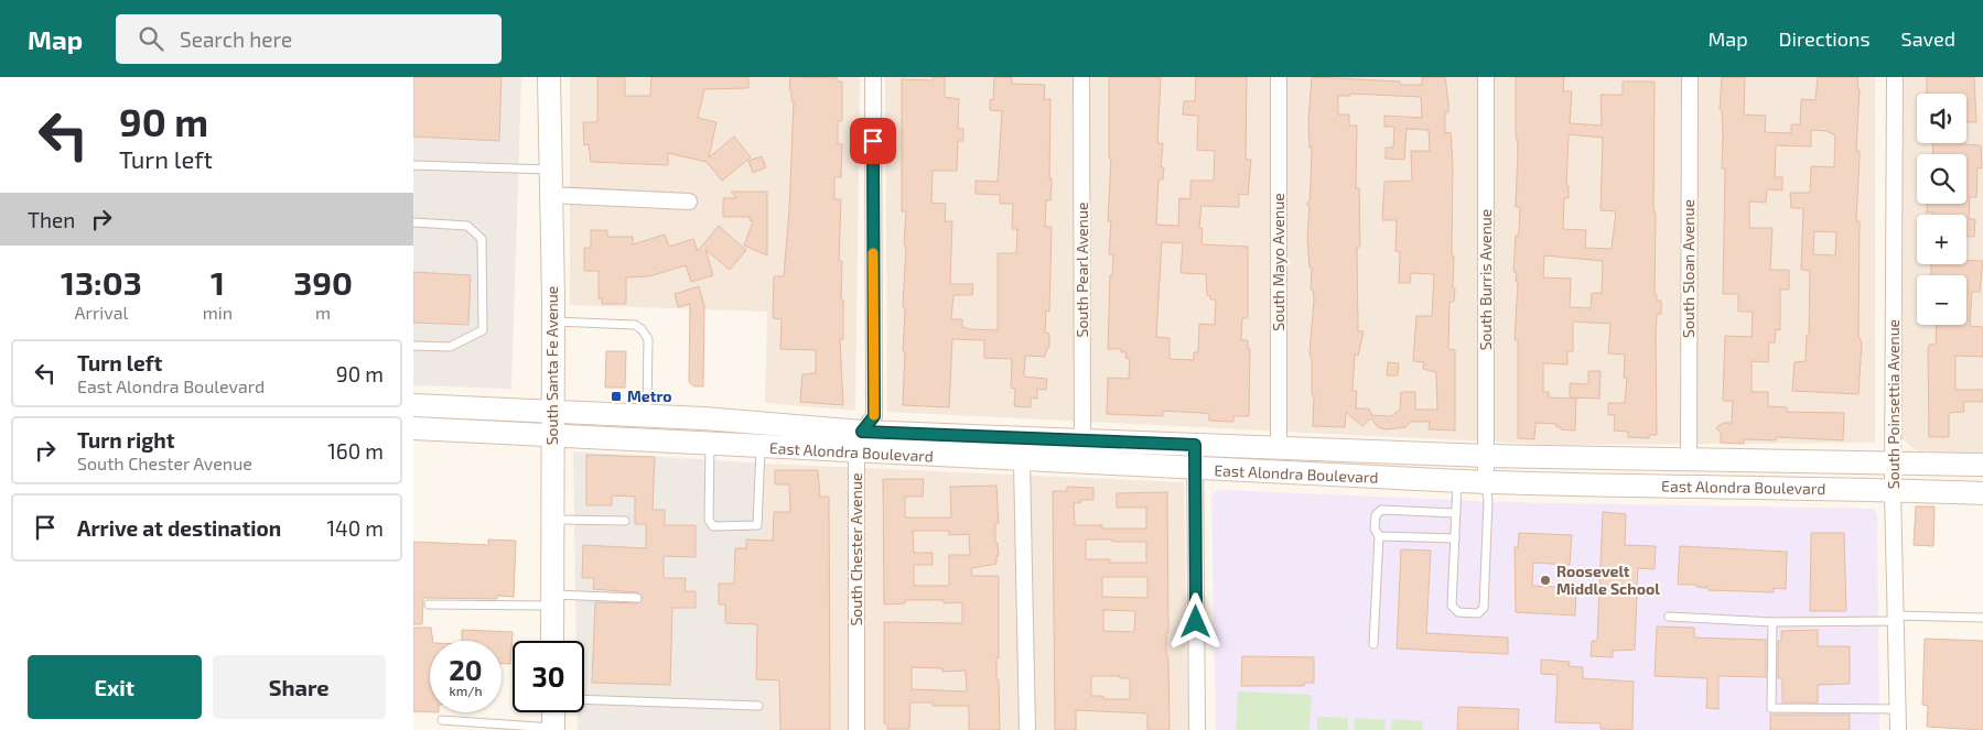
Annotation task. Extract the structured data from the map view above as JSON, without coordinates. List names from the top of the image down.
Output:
{
  "streets": {
    "main road": ["South Santa Fe Avenue", "East Alondra Boulevard"],
    "street": [
      "South Mayo Avenue",
      "South Sloan Avenue",
      "South Pearl Avenue",
      "South Burris Avenue",
      "South Poinsettia Avenue",
      "South Chester Avenue"
    ]
  },
  "crossings": [
    ["South Mayo Avenue", "East Alondra Boulevard"],
    ["South Sloan Avenue", "East Alondra Boulevard"],
    ["South Pearl Avenue", "East Alondra Boulevard"],
    ["South Burris Avenue", "East Alondra Boulevard"],
    ["South Santa Fe Avenue", "East Alondra Boulevard"],
    ["South Poinsettia Avenue", "East Alondra Boulevard"],
    ["East Alondra Boulevard", "South Chester Avenue"]
  ],
  "places": {
    "transit": ["Metro"],
    "other": ["Roosevelt Middle School"]
  },
  "page": {
    "header": "Map",
    "search": "Search here",
    "nav": ["Map", "Directions", "Saved"],
    "turn": ["90 m", "Turn left"],
    "map_buttons": ["+", "−"],
    "then": "Then",
    "eta": [
      "13:03",
      "Arrival",
      "1",
      "min",
      "390",
      "m"
    ],
    "list": [
      {
        "name": "Turn left",
        "note": "East Alondra Boulevard",
        "value": "90 m"
      },
      {
        "name": "Turn right",
        "note": "South Chester Avenue",
        "value": "160 m"
      },
      {
        "name": "Arrive at destination",
        "value": "140 m"
      }
    ],
    "speed": "20 km/h",
    "limit": "30",
    "buttons": ["Exit", "Share"]
  }
}
